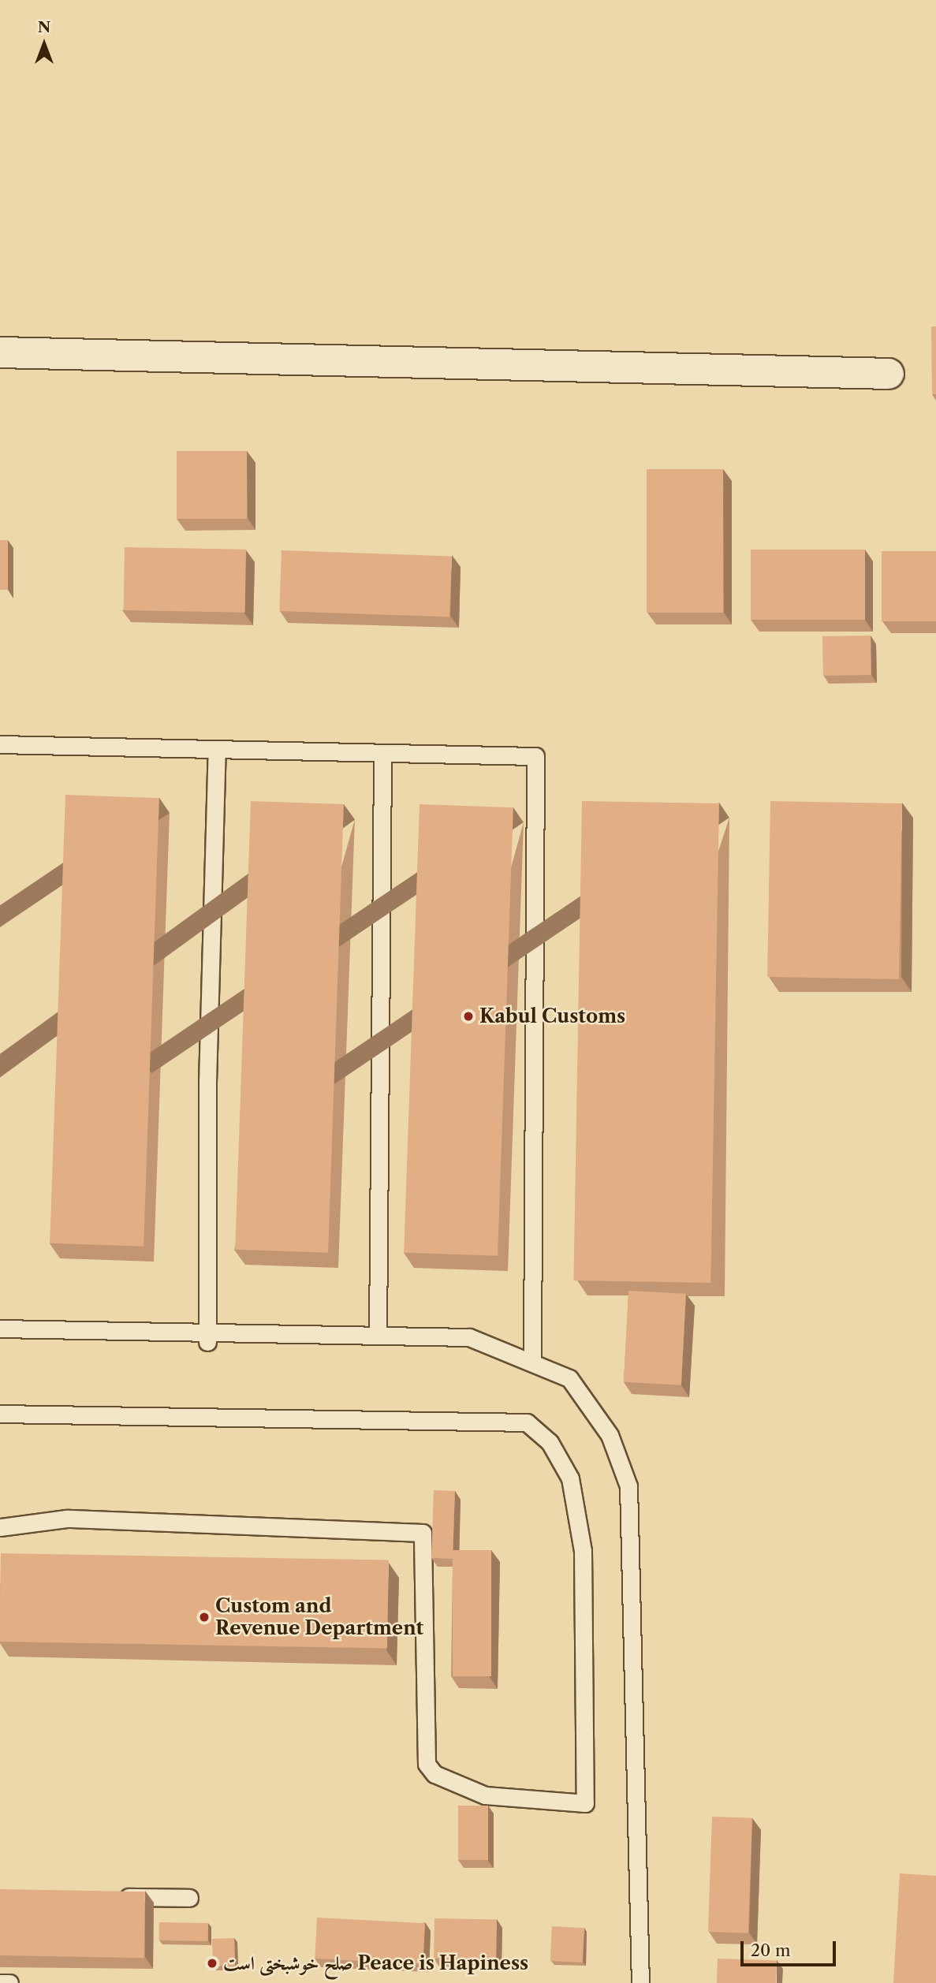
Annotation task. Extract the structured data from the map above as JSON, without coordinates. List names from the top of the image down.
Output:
{
  "places": ["Kabul Customs", "Custom and Revenue Department", "صلح خوشبختی است Peace is Hapiness"],
  "scale_bar": "20 m",
  "north": "top"
}
